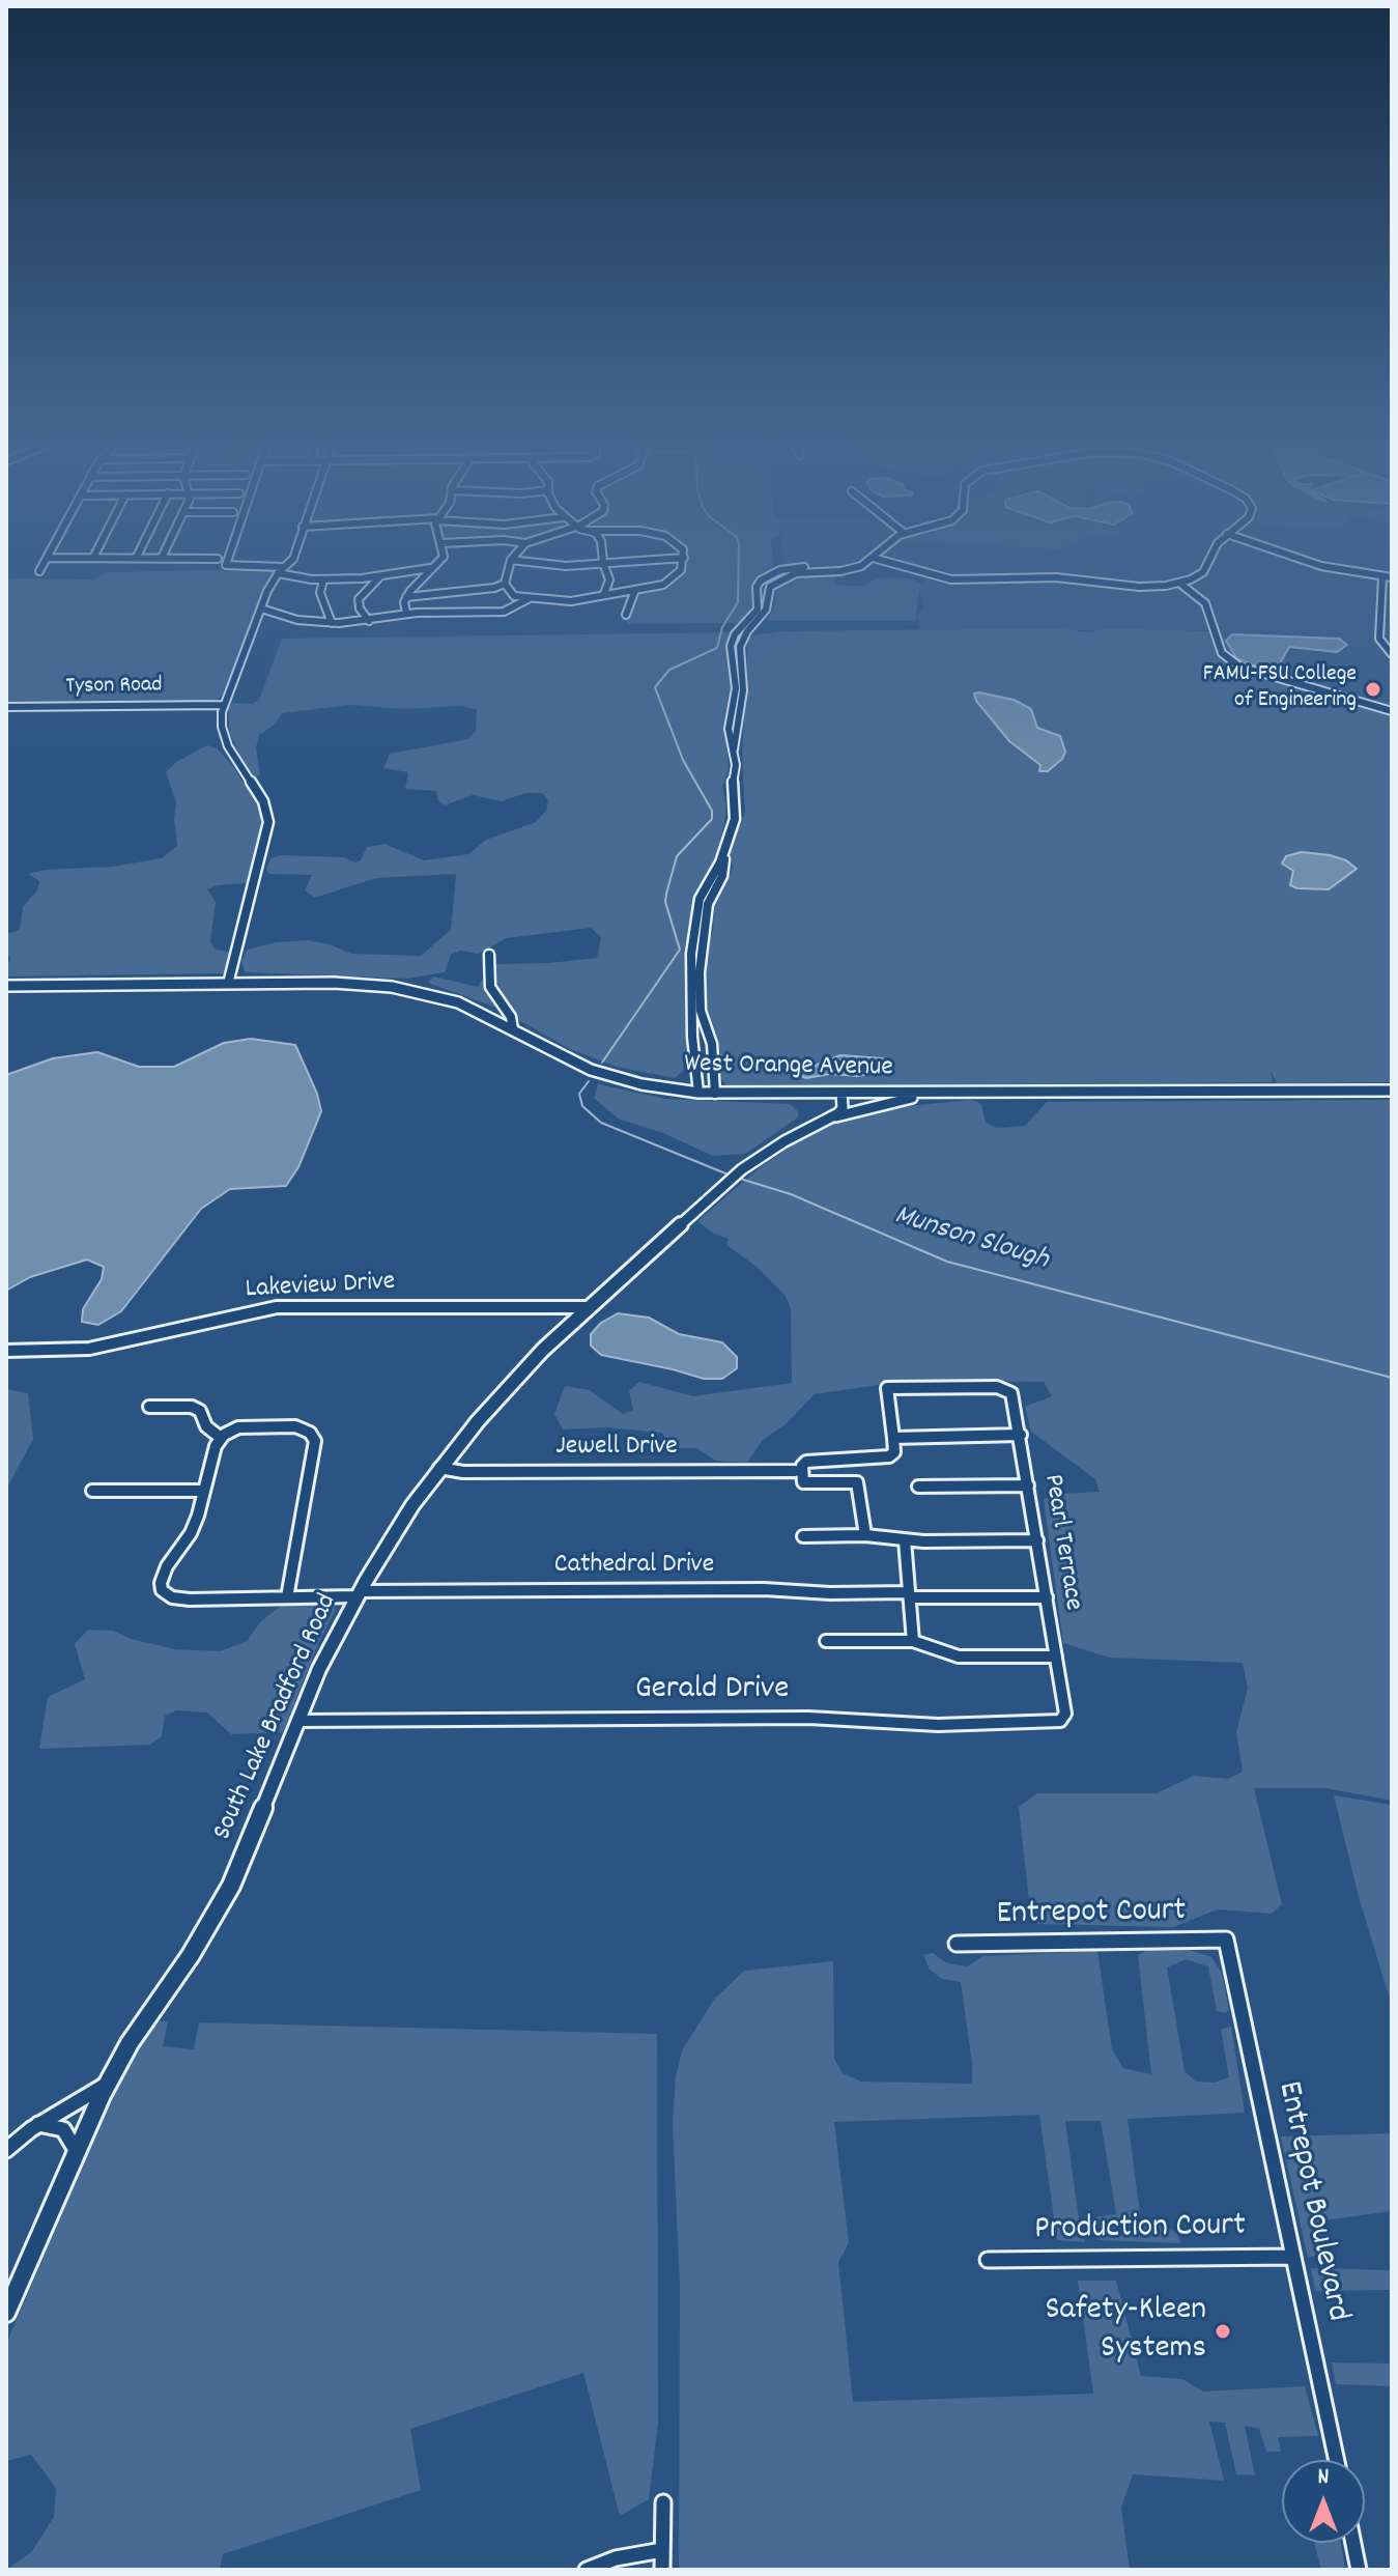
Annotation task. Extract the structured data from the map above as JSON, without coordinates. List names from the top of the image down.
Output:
{
  "streets": {
    "main road": ["West Orange Avenue", "South Lake Bradford Road"],
    "street": [
      "Tyson Road",
      "Lakeview Drive",
      "Jewell Drive",
      "Pearl Terrace",
      "Cathedral Drive",
      "Gerald Drive",
      "Entrepot Court",
      "Entrepot Boulevard",
      "Production Court"
    ]
  },
  "crossings": [
    ["West Orange Avenue", "South Lake Bradford Road"],
    ["Lakeview Drive", "South Lake Bradford Road"],
    ["Jewell Drive", "South Lake Bradford Road"],
    ["Pearl Terrace", "Cathedral Drive"],
    ["Pearl Terrace", "Gerald Drive"],
    ["Cathedral Drive", "South Lake Bradford Road"],
    ["Gerald Drive", "South Lake Bradford Road"],
    ["Entrepot Court", "Entrepot Boulevard"],
    ["Entrepot Boulevard", "Production Court"]
  ],
  "water": ["Munson Slough"],
  "places": ["FAMU-FSU College of Engineering", "Safety-Kleen Systems"],
  "north": "top"
}
